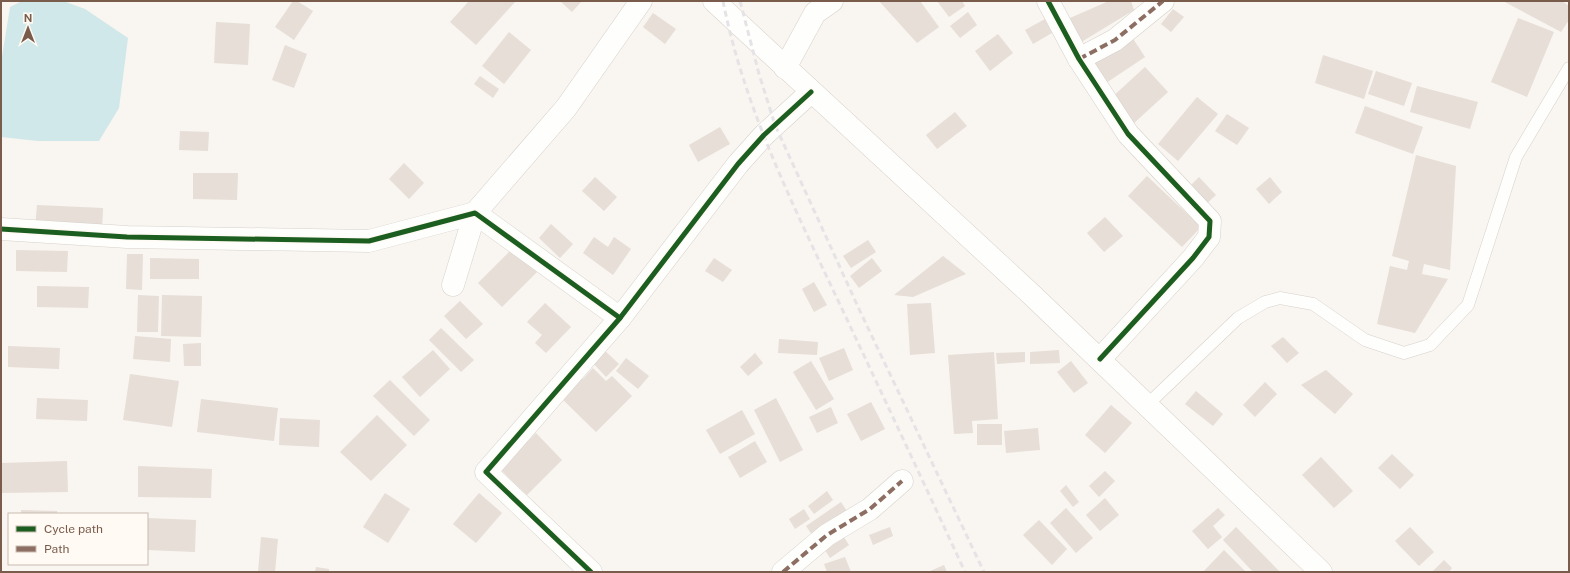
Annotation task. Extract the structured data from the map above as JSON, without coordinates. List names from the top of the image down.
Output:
{
  "legend": ["Cycle path", "Path"],
  "north": "top"
}
